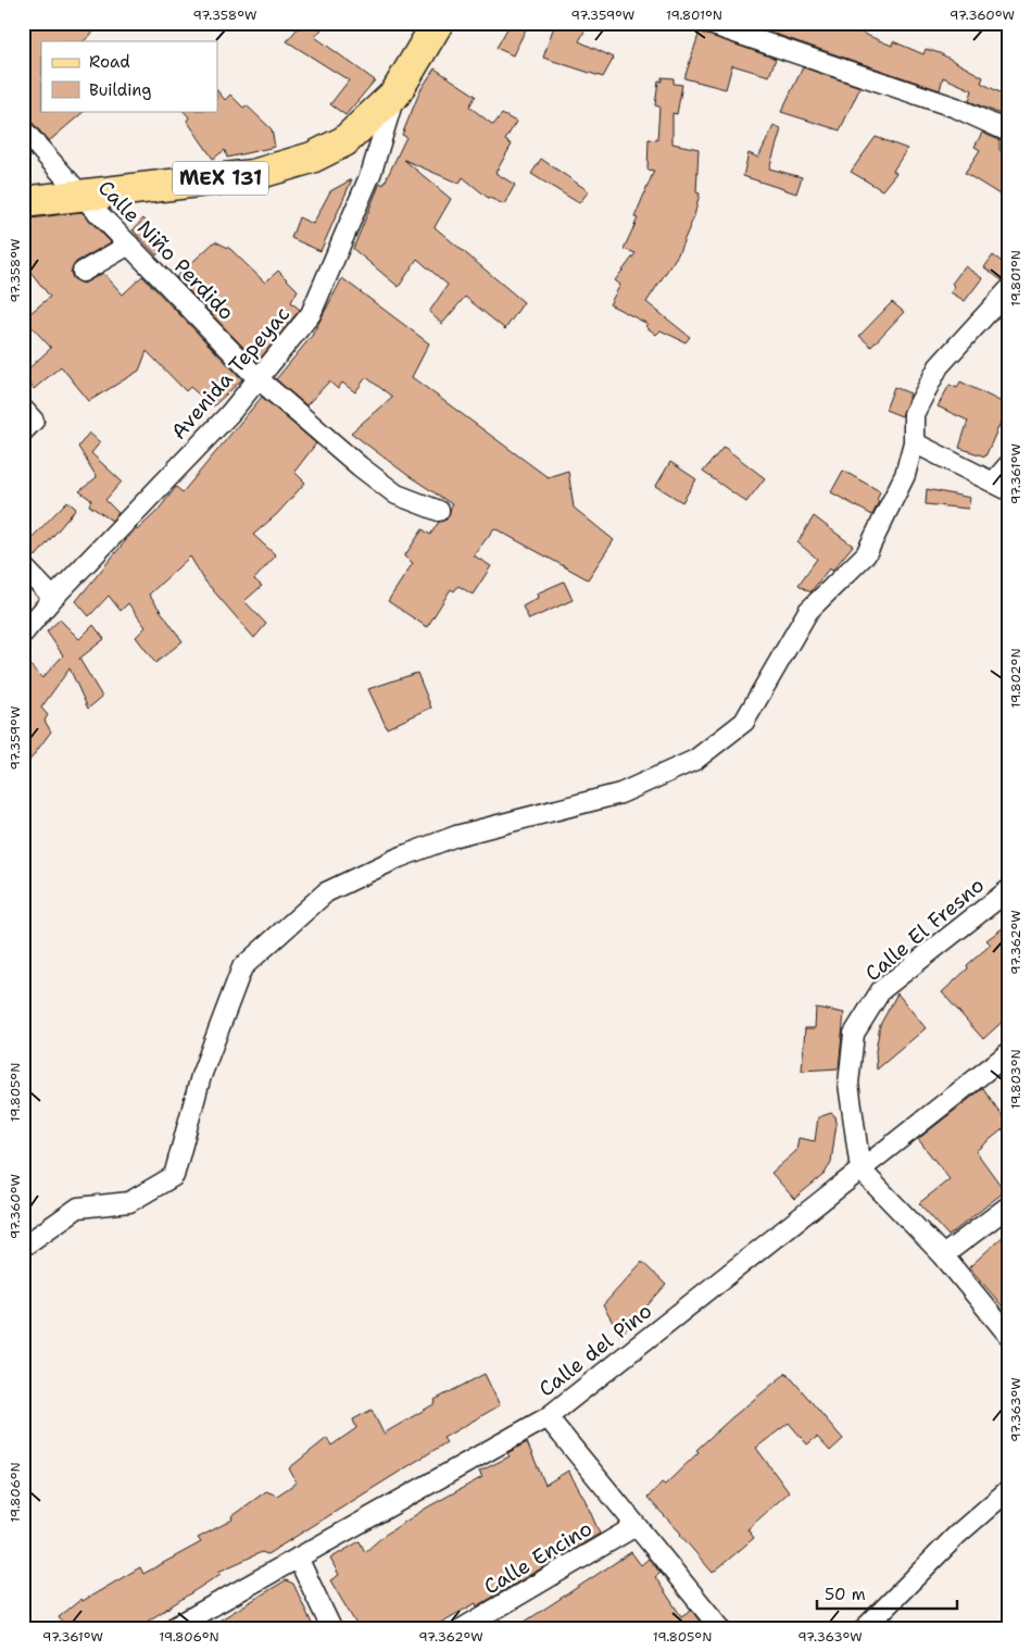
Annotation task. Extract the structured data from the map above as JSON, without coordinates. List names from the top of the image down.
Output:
{
  "streets": {
    "main road": ["MEX 131"],
    "street": [
      "Calle Niño Perdido",
      "Avenida Tepeyac",
      "Calle El Fresno",
      "Calle del Pino",
      "Calle Encino"
    ]
  },
  "crossings": [
    ["MEX 131", "Calle Niño Perdido"],
    ["MEX 131", "Avenida Tepeyac"],
    ["Calle Niño Perdido", "Avenida Tepeyac"],
    ["Calle El Fresno", "Calle del Pino"]
  ],
  "legend": ["Road", "Building"],
  "scale_bar": "50 m",
  "coordinates": [
    "97.358°W",
    "97.359°W",
    "19.801°N",
    "97.360°W",
    "97.361°W",
    "19.802°N",
    "97.362°W",
    "19.803°N",
    "19.805°N",
    "97.363°W",
    "19.806°N"
  ]
}
